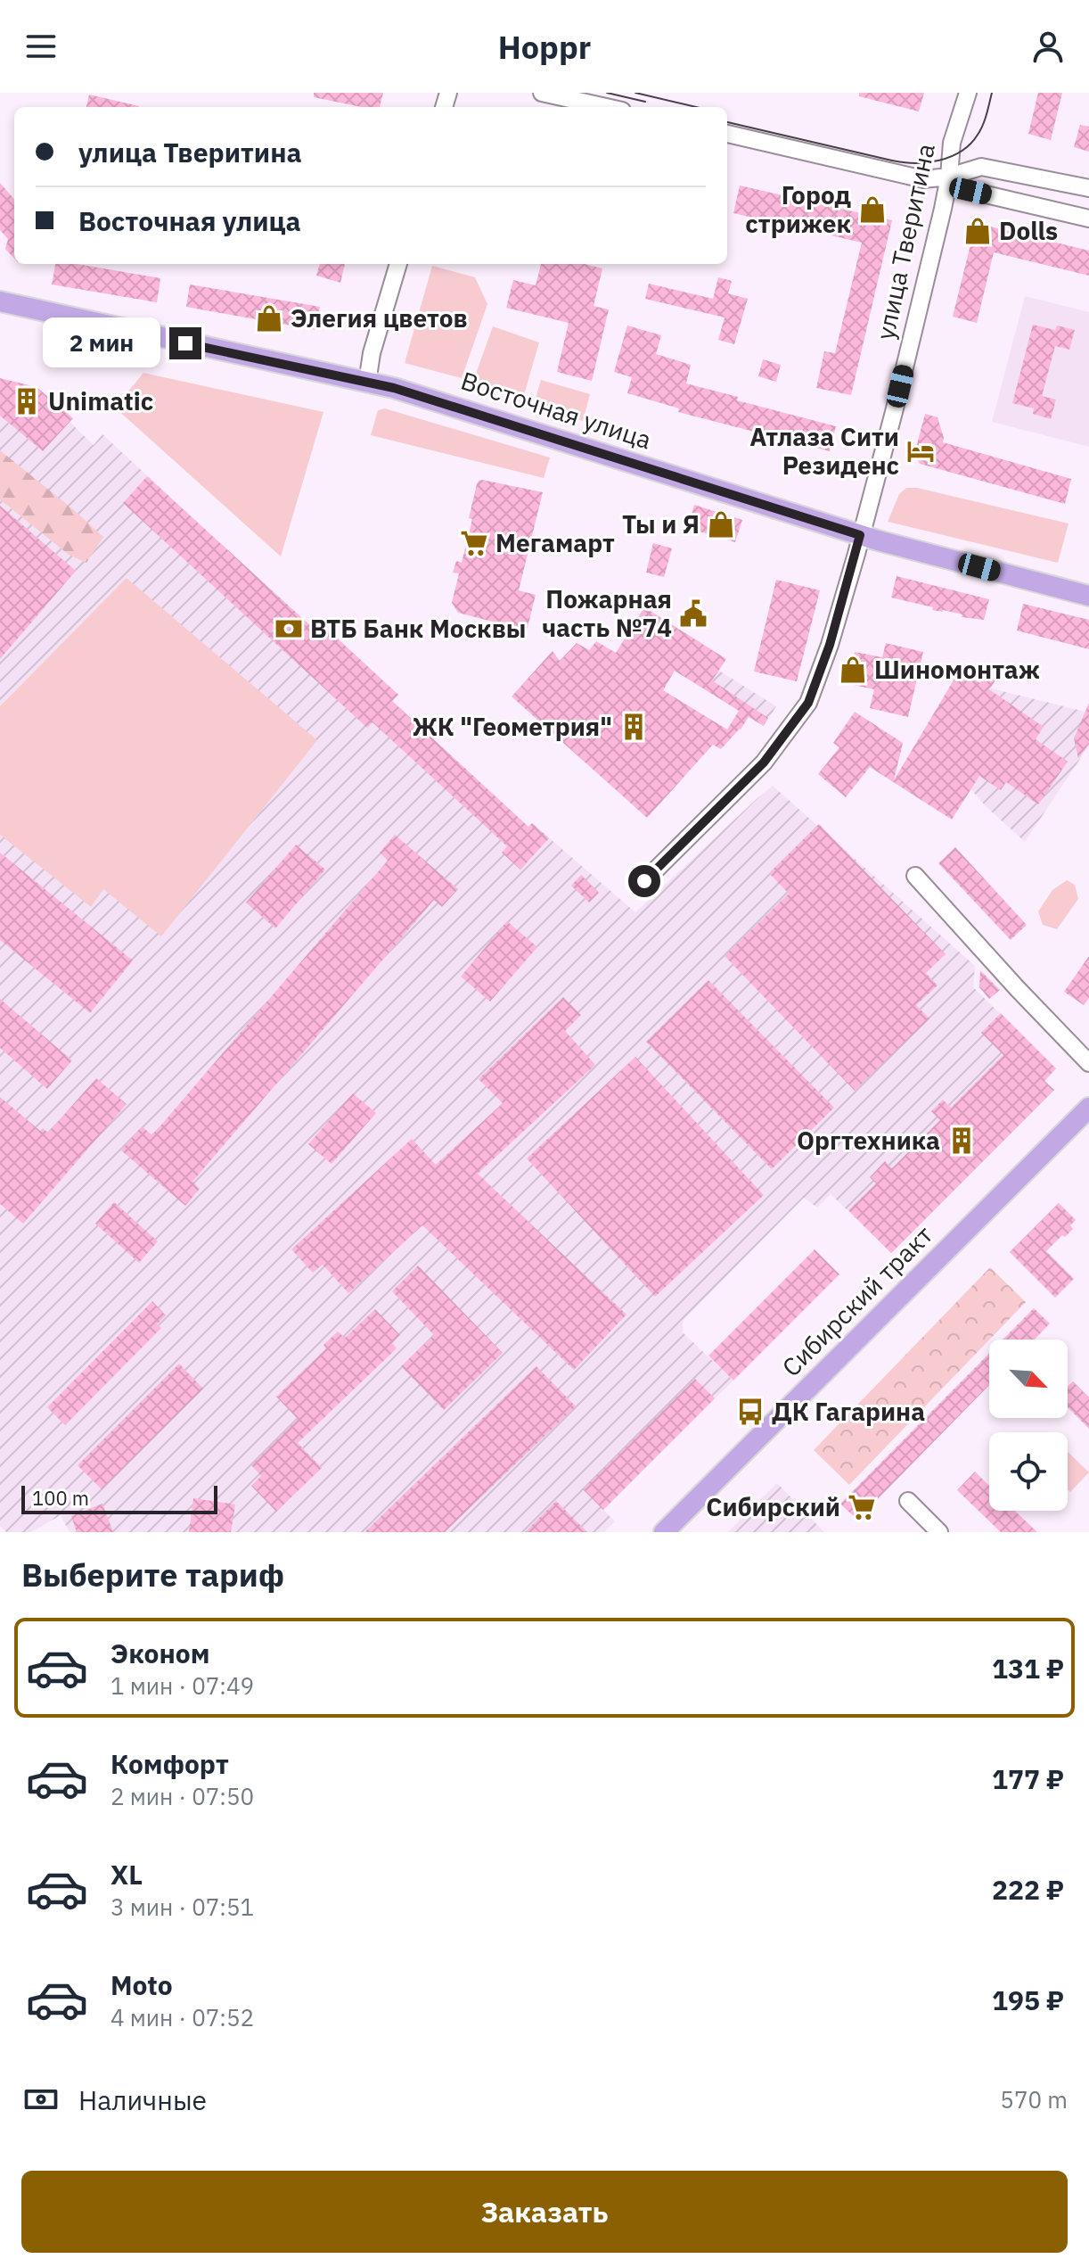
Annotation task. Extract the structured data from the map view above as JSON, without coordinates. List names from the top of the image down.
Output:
{
  "streets": {
    "main road": ["Восточная улица", "Сибирский тракт"],
    "street": ["улица Тверитина"]
  },
  "crossings": [
    ["улица Тверитина", "Восточная улица"]
  ],
  "places": {
    "shop": [
      "Город стрижек",
      "Dolls",
      "Элегия цветов",
      "Ты и Я",
      "Шиномонтаж"
    ],
    "building": ["Unimatic", "ЖК \"Геометрия\"", "Оргтехника"],
    "hotel": ["Атлаза Сити Резиденс"],
    "supermarket": ["Мегамарт", "Сибирский"],
    "public building": ["Пожарная часть №74"],
    "bank": ["ВТБ Банк Москвы"],
    "bus stop": ["ДК Гагарина"]
  },
  "scale_bar": "100 m",
  "north": "bottom right",
  "page": {
    "header": "Hoppr",
    "banner": ["улица Тверитина", "Восточная улица"],
    "bubble": "2 мин",
    "scale": "100 m",
    "heading": "Выберите тариф",
    "list": [
      {
        "name": "Эконом",
        "note": "1 мин · 07:49",
        "value": "131 ₽"
      },
      {
        "name": "Комфорт",
        "note": "2 мин · 07:50",
        "value": "177 ₽"
      },
      {
        "name": "XL",
        "note": "3 мин · 07:51",
        "value": "222 ₽"
      },
      {
        "name": "Moto",
        "note": "4 мин · 07:52",
        "value": "195 ₽"
      }
    ],
    "pay": ["Наличные", "570 m"],
    "buttons": "Заказать"
  }
}
